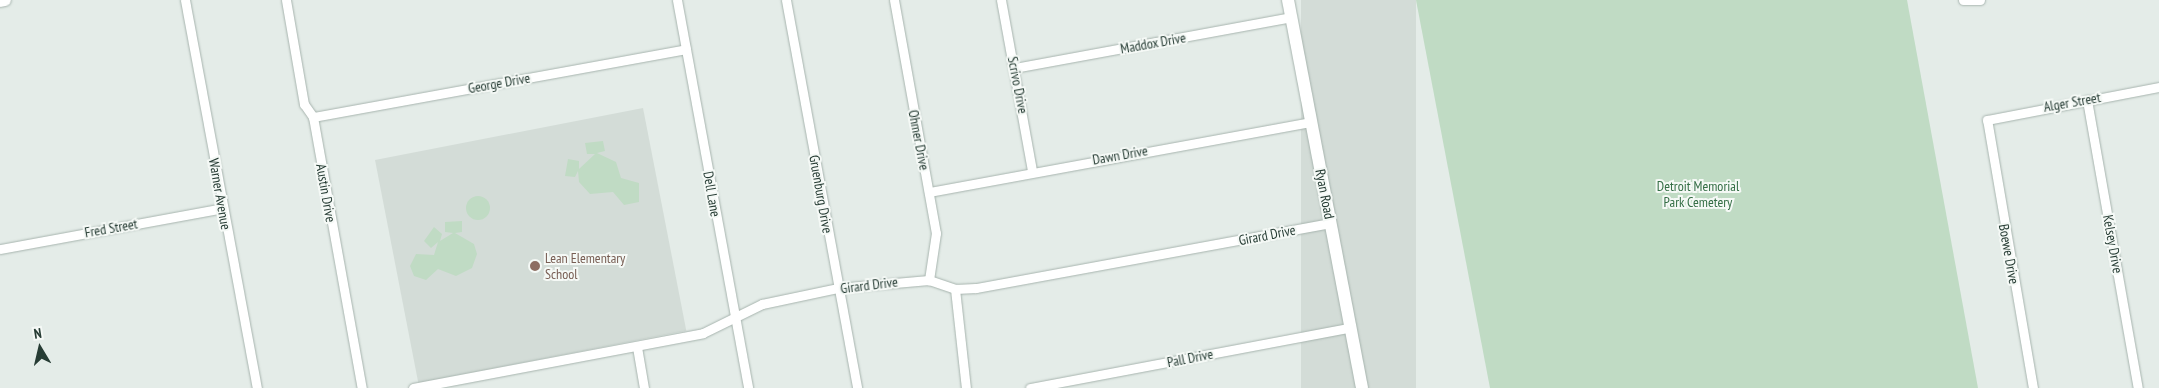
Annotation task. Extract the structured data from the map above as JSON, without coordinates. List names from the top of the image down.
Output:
{
  "streets": {
    "main road": ["Ryan Road"],
    "street": [
      "Maddox Drive",
      "George Drive",
      "Scrivo Drive",
      "Alger Street",
      "Ohmer Drive",
      "Dawn Drive",
      "Austin Drive",
      "Warner Avenue",
      "Dell Lane",
      "Gruenburg Drive",
      "Fred Street",
      "Girard Drive",
      "Kelsey Drive",
      "Boewe Drive",
      "Pall Drive"
    ]
  },
  "crossings": [
    ["Maddox Drive", "Scrivo Drive"],
    ["Maddox Drive", "Ryan Road"],
    ["George Drive", "Austin Drive"],
    ["George Drive", "Dell Lane"],
    ["Scrivo Drive", "Dawn Drive"],
    ["Alger Street", "Kelsey Drive"],
    ["Alger Street", "Boewe Drive"],
    ["Ohmer Drive", "Dawn Drive"],
    ["Ohmer Drive", "Girard Drive"],
    ["Dawn Drive", "Ryan Road"],
    ["Warner Avenue", "Fred Street"],
    ["Dell Lane", "Girard Drive"],
    ["Gruenburg Drive", "Girard Drive"],
    ["Ryan Road", "Girard Drive"],
    ["Ryan Road", "Pall Drive"]
  ],
  "parks": ["Detroit Memorial Park Cemetery"],
  "places": ["Lean Elementary School"],
  "north": "top"
}
